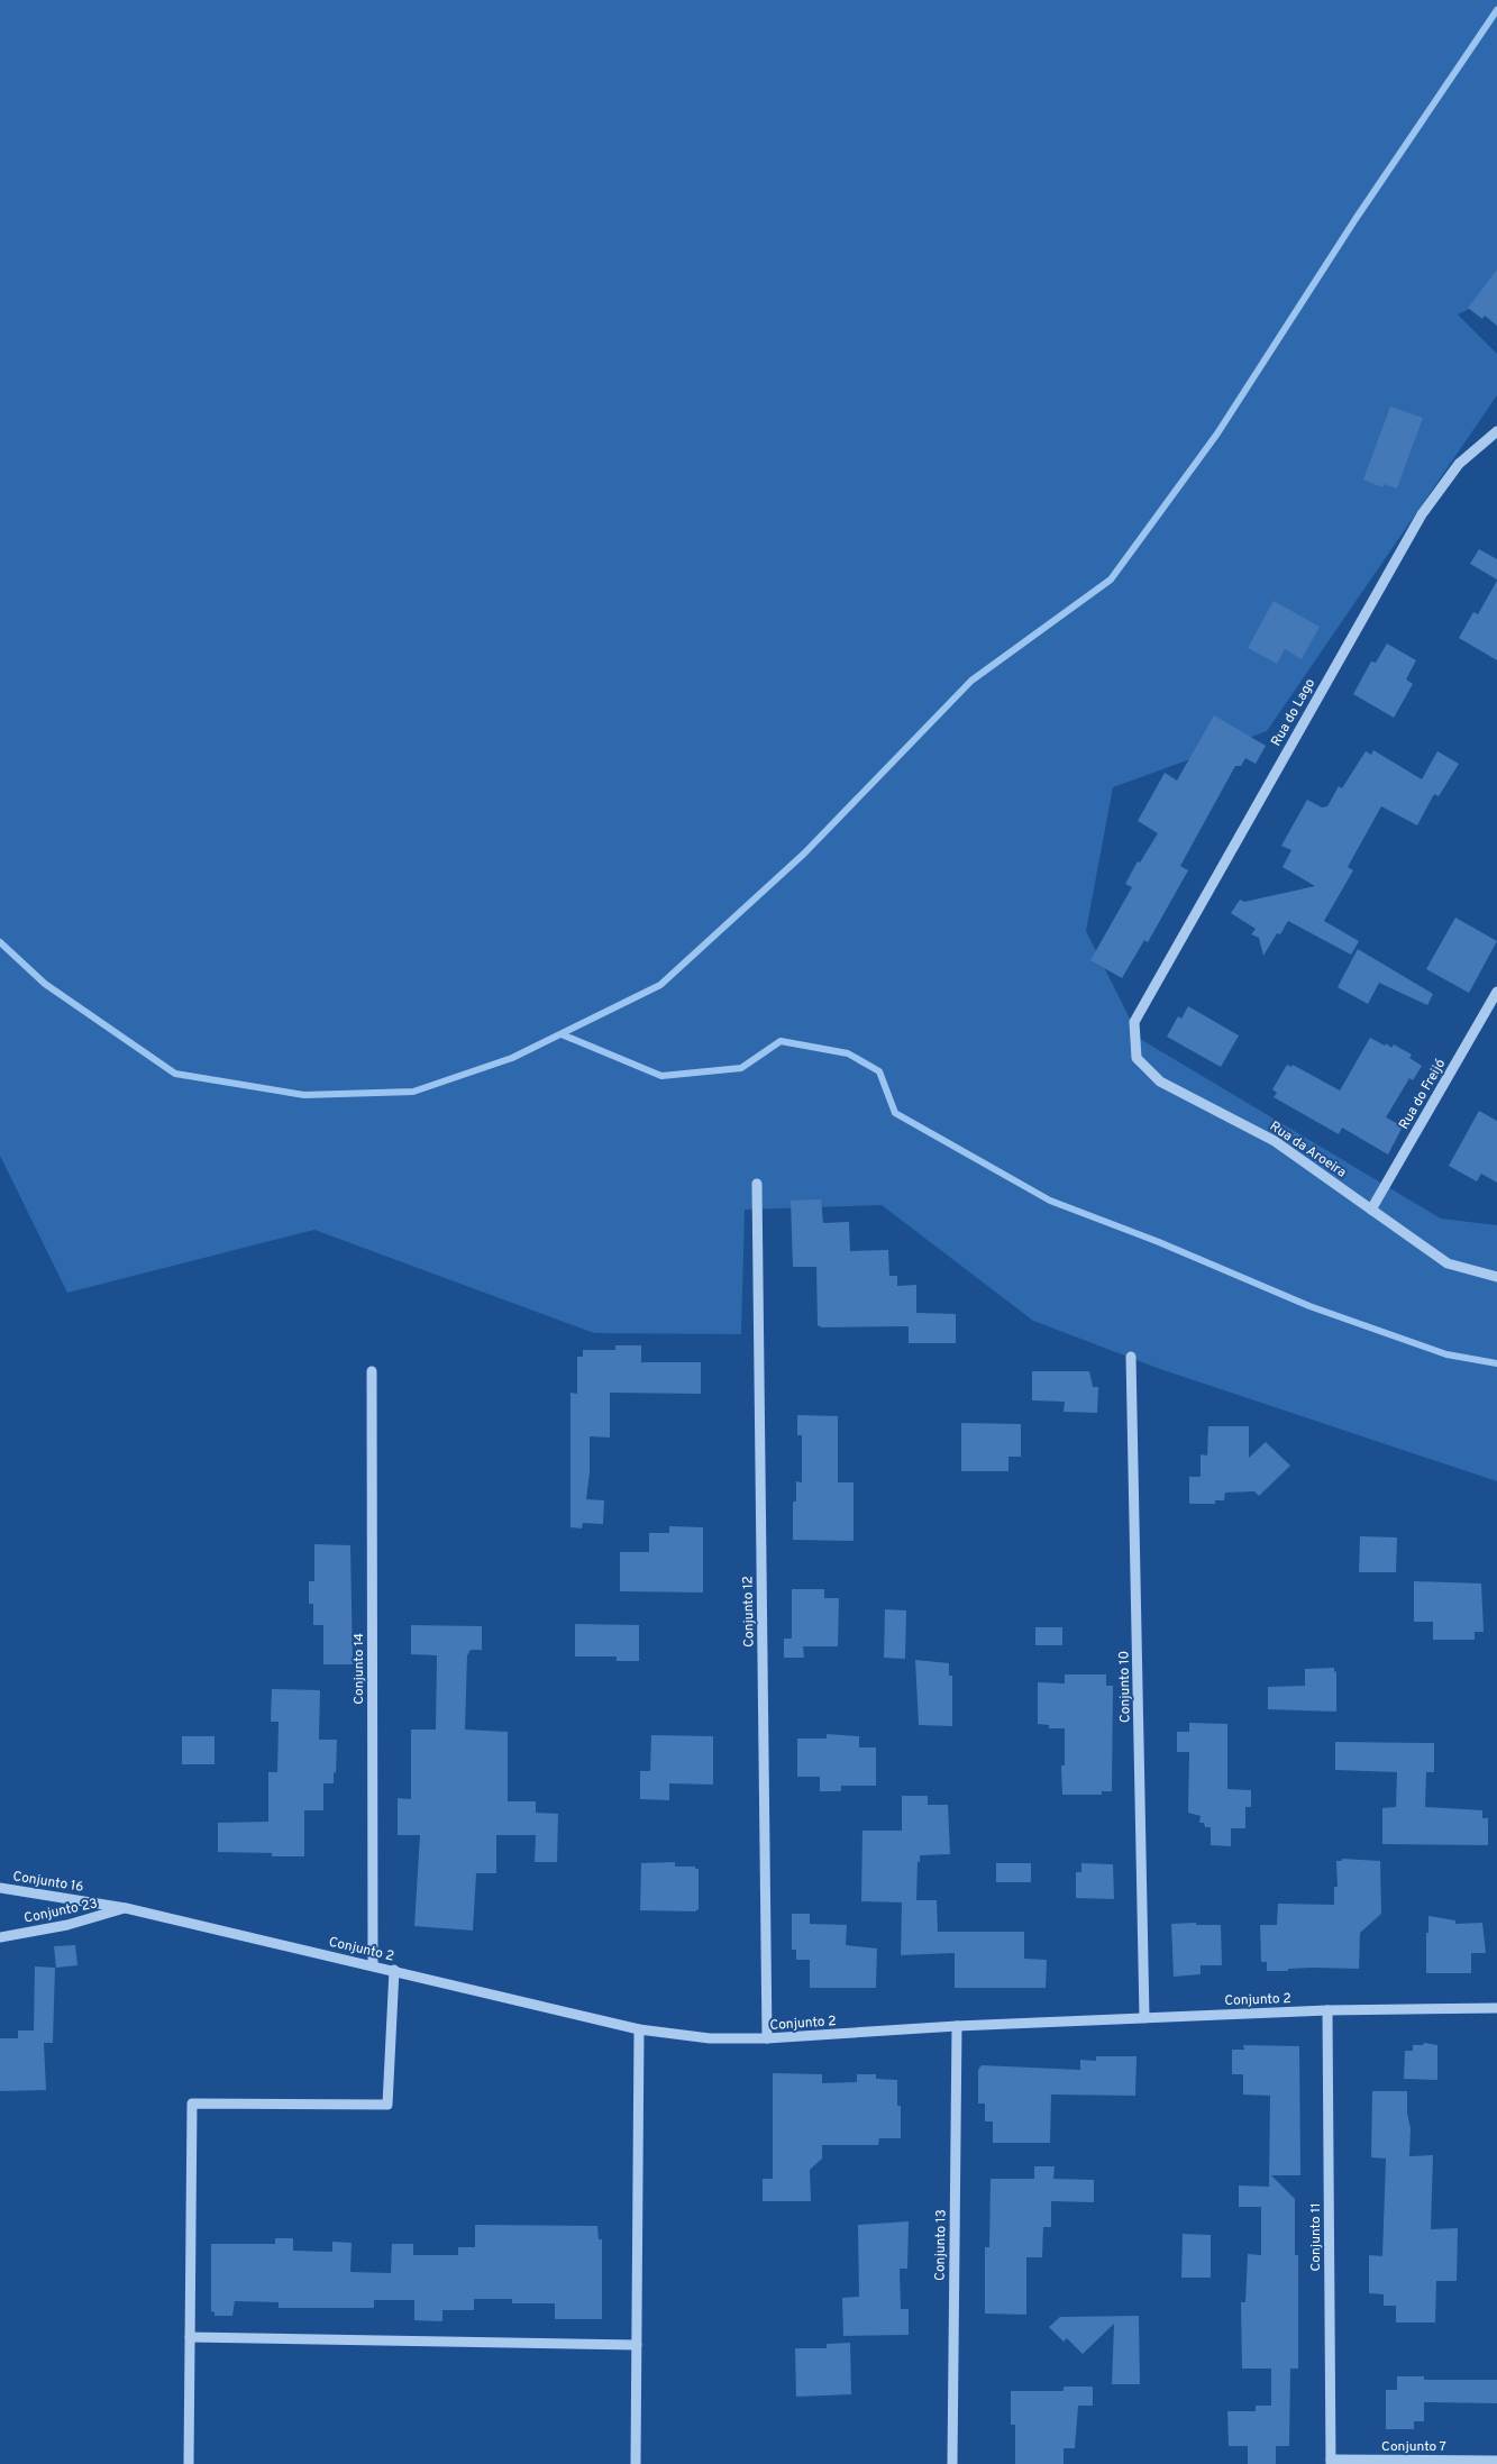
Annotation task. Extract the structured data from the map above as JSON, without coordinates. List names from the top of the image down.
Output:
{
  "streets": {
    "street": [
      "Rua do Lago",
      "Rua do Freijó",
      "Rua da Aroeira",
      "Conjunto 12",
      "Conjunto 14",
      "Conjunto 10",
      "Conjunto 16",
      "Conjunto 23",
      "Conjunto 2",
      "Conjunto 11",
      "Conjunto 13",
      "Conjunto 7"
    ]
  },
  "crossings": [
    ["Rua do Lago", "Rua da Aroeira"],
    ["Rua do Freijó", "Rua da Aroeira"],
    ["Conjunto 12", "Conjunto 2"],
    ["Conjunto 14", "Conjunto 2"],
    ["Conjunto 10", "Conjunto 2"],
    ["Conjunto 16", "Conjunto 23"],
    ["Conjunto 16", "Conjunto 2"],
    ["Conjunto 23", "Conjunto 2"],
    ["Conjunto 2", "Conjunto 11"],
    ["Conjunto 2", "Conjunto 13"],
    ["Conjunto 11", "Conjunto 7"]
  ]
}
